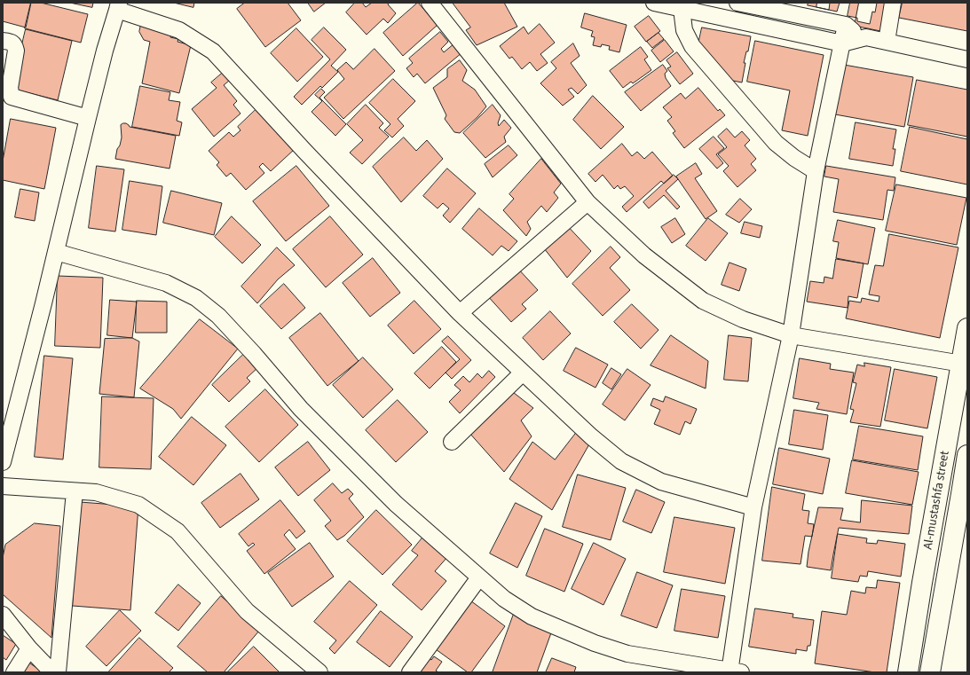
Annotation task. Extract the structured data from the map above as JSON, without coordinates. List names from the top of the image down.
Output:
{
  "streets": {
    "main road": ["Al-mustashfa street"]
  }
}
